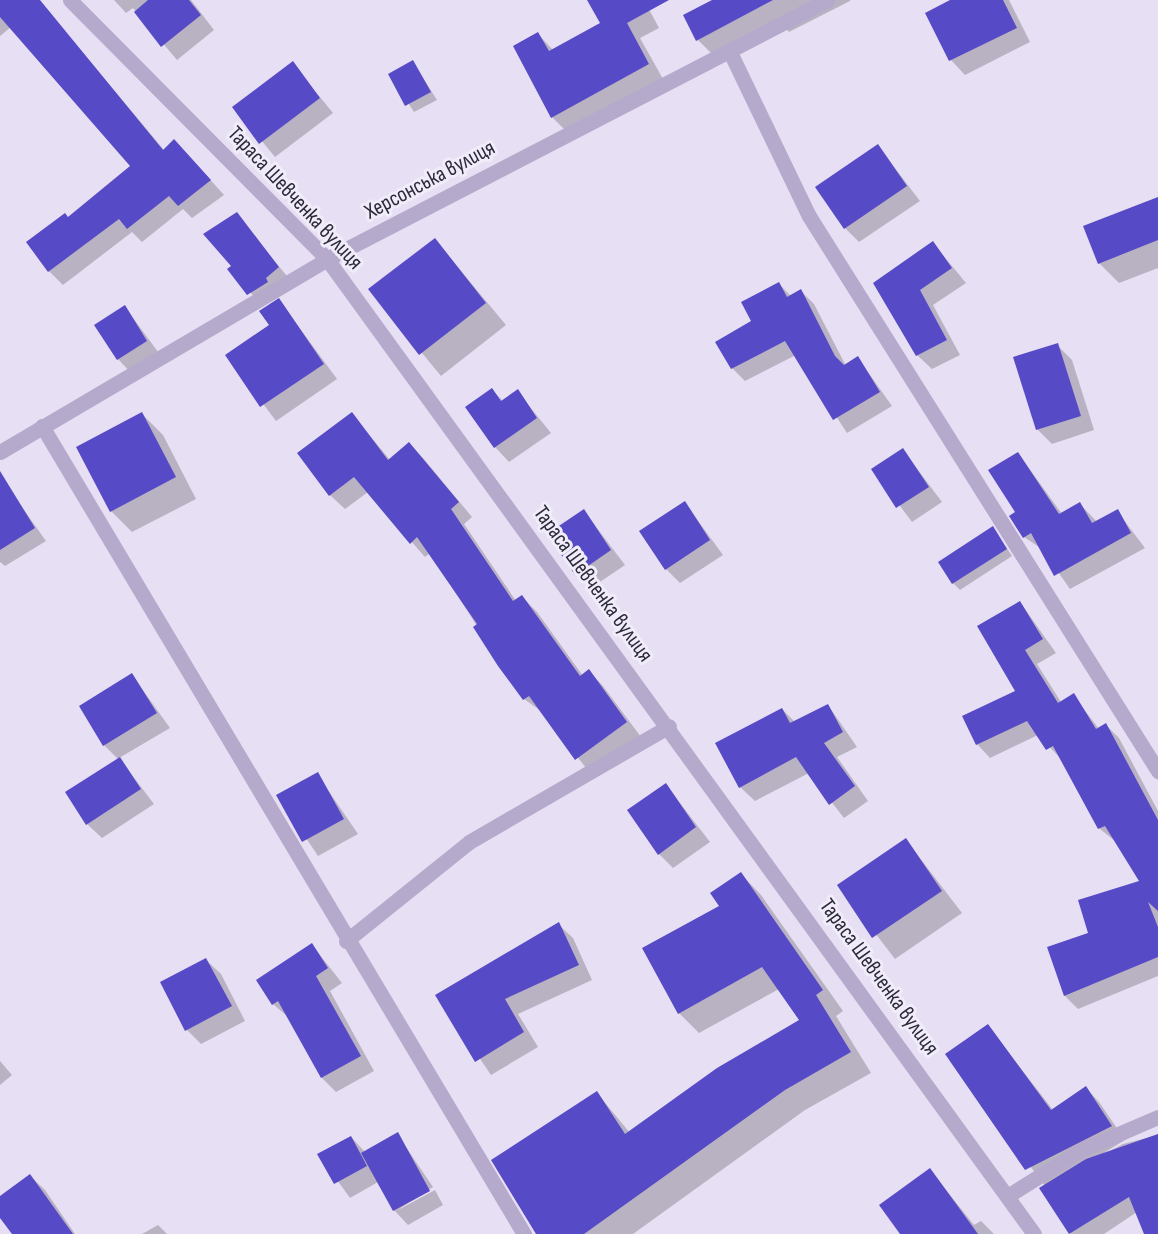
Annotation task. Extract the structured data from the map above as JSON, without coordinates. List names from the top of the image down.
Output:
{
  "streets": {
    "street": ["Херсонська вулиця", "Тараса Шевченка вулиця"]
  },
  "crossings": [
    ["Херсонська вулиця", "Тараса Шевченка вулиця"]
  ]
}
